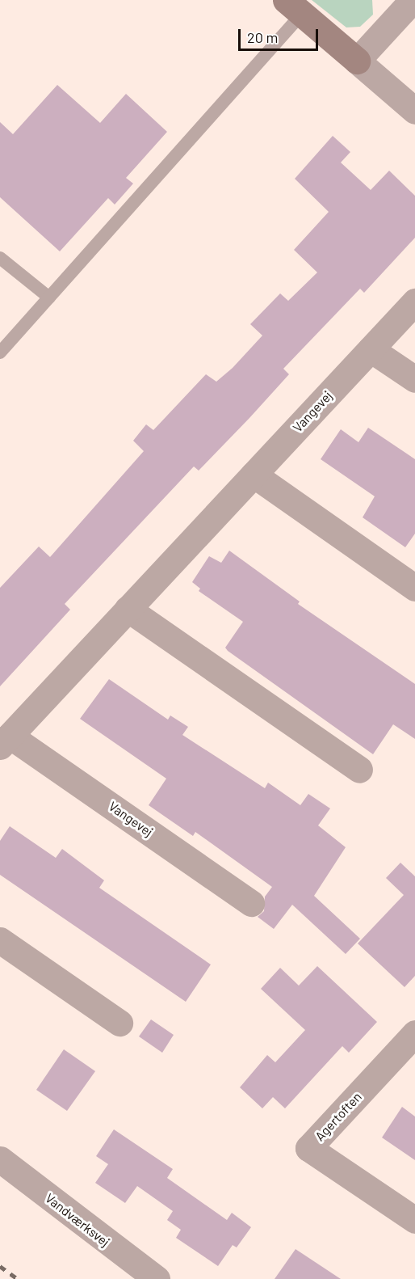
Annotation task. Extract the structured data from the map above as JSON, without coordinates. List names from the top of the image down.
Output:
{
  "streets": {
    "street": ["Vangevej", "Agertoften", "Vandværksvej"]
  },
  "scale_bar": "20 m"
}
